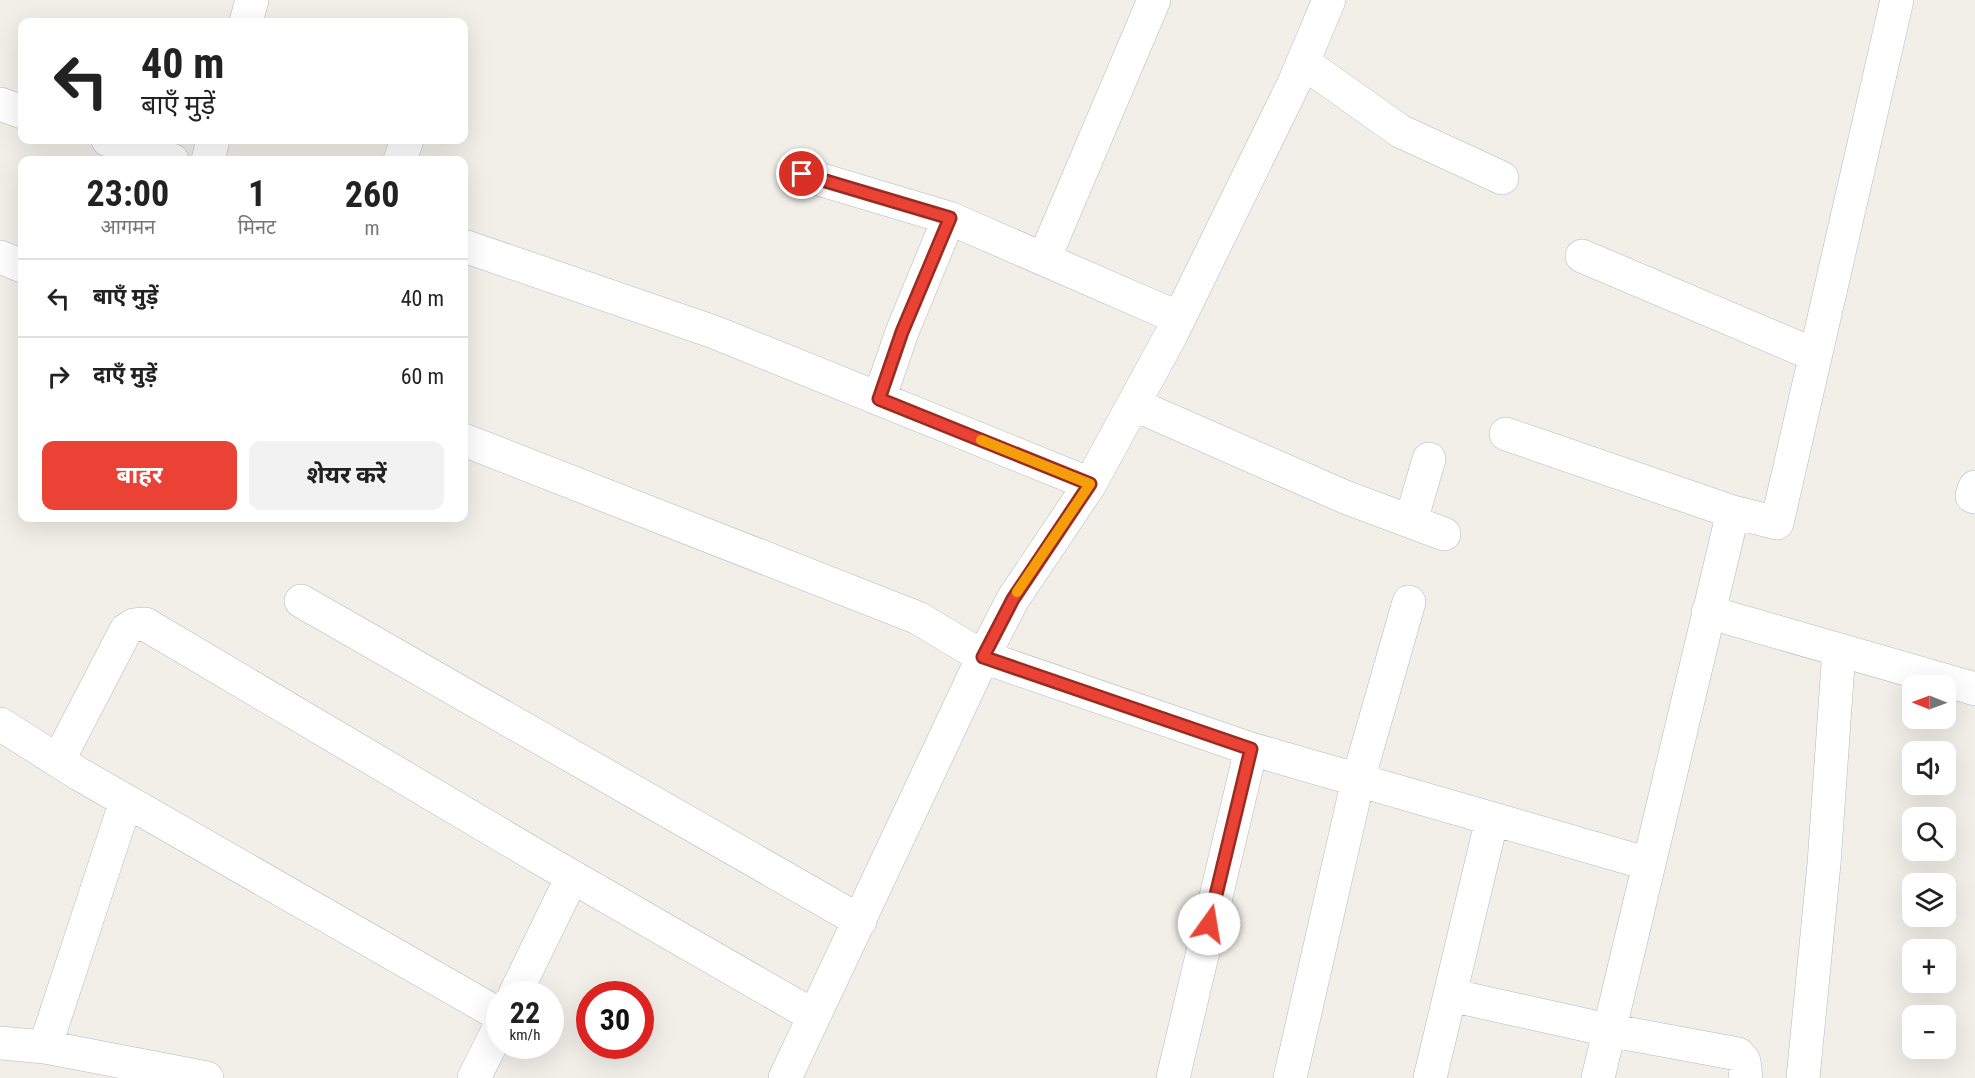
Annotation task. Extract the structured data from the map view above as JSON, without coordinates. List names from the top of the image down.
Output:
{
  "north": "left",
  "page": {
    "turn": ["40 m", "बाएँ मुड़ें"],
    "eta": [
      "23:00",
      "आगमन",
      "1",
      "मिनट",
      "260",
      "m"
    ],
    "list": [
      {
        "name": "बाएँ मुड़ें",
        "value": "40 m"
      },
      {
        "name": "दाएँ मुड़ें",
        "value": "60 m"
      }
    ],
    "buttons": ["बाहर", "शेयर करें"],
    "map_buttons": ["+", "−"],
    "speed": "22 km/h",
    "limit": "30"
  }
}
